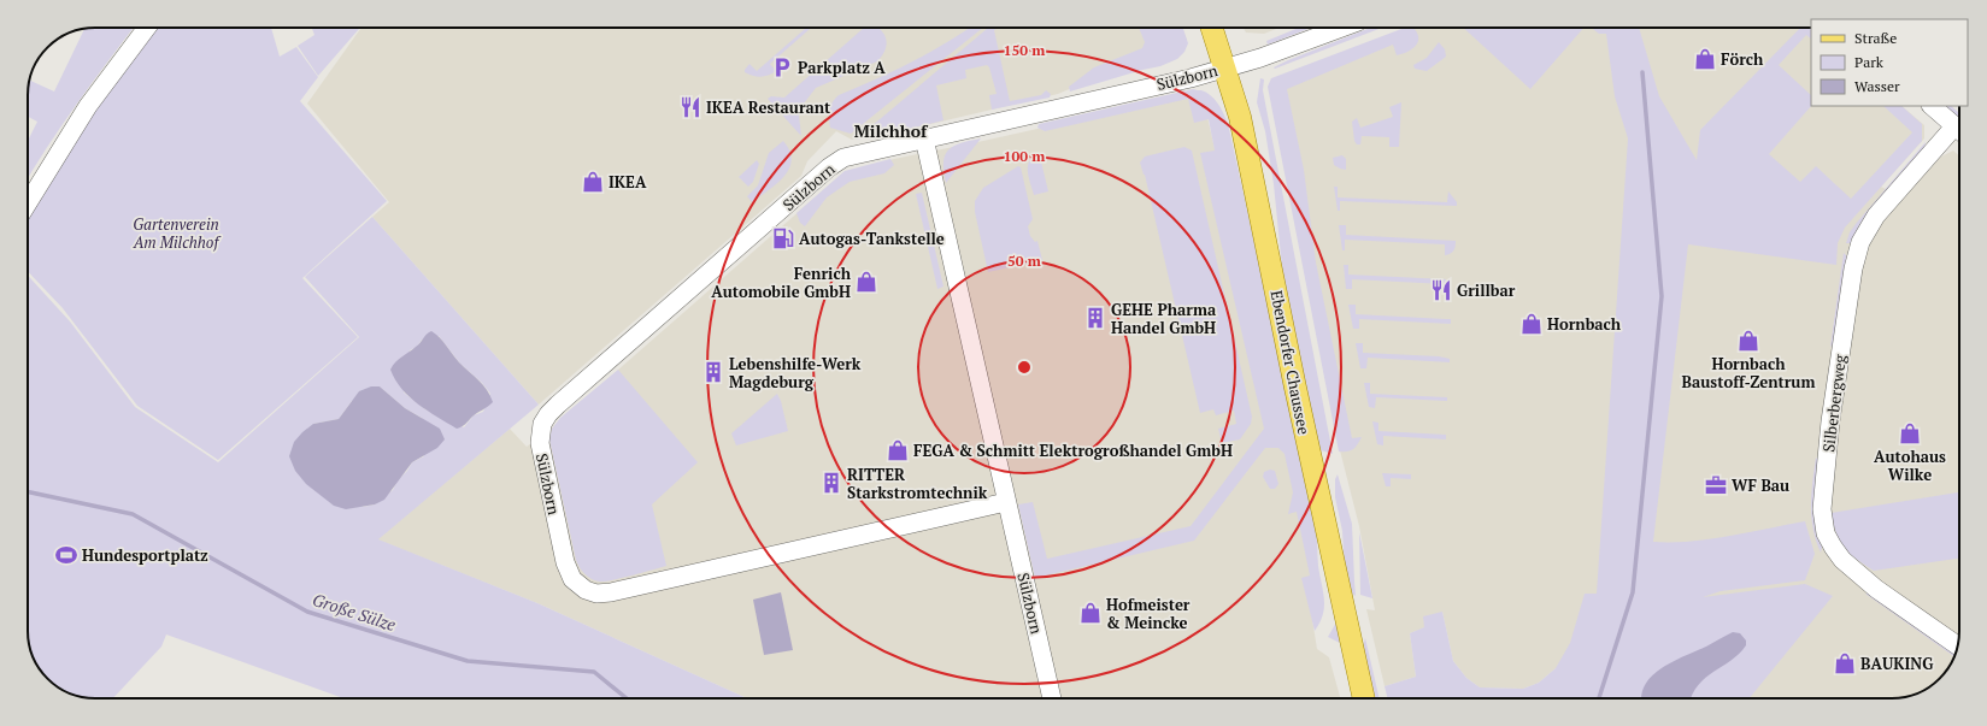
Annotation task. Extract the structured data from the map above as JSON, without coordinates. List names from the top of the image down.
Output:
{
  "streets": {
    "main road": ["Ebendorfer Chaussee"],
    "street": ["Sülzborn", "Silberbergweg"]
  },
  "crossings": [
    ["Sülzborn", "Ebendorfer Chaussee"]
  ],
  "districts": ["Milchhof"],
  "water": ["Große Sülze"],
  "parks": ["Gartenverein Am Milchhof"],
  "places": {
    "shop": [
      "Förch",
      "IKEA",
      "Fenrich Automobile GmbH",
      "Hornbach",
      "Hornbach Baustoff-Zentrum",
      "Autohaus Wilke",
      "FEGA & Schmitt Elektrogroßhandel GmbH",
      "Hofmeister & Meincke",
      "BAUKING"
    ],
    "parking": ["Parkplatz A"],
    "restaurant": ["IKEA Restaurant", "Grillbar"],
    "fuel station": ["Autogas-Tankstelle"],
    "building": ["GEHE Pharma Handel GmbH", "Lebenshilfe-Werk Magdeburg", "RITTER Starkstromtechnik"],
    "office": ["WF Bau"],
    "sports": ["Hundesportplatz"]
  },
  "legend": ["Straße", "Park", "Wasser"],
  "rings": ["150 m", "100 m", "50 m"]
}
